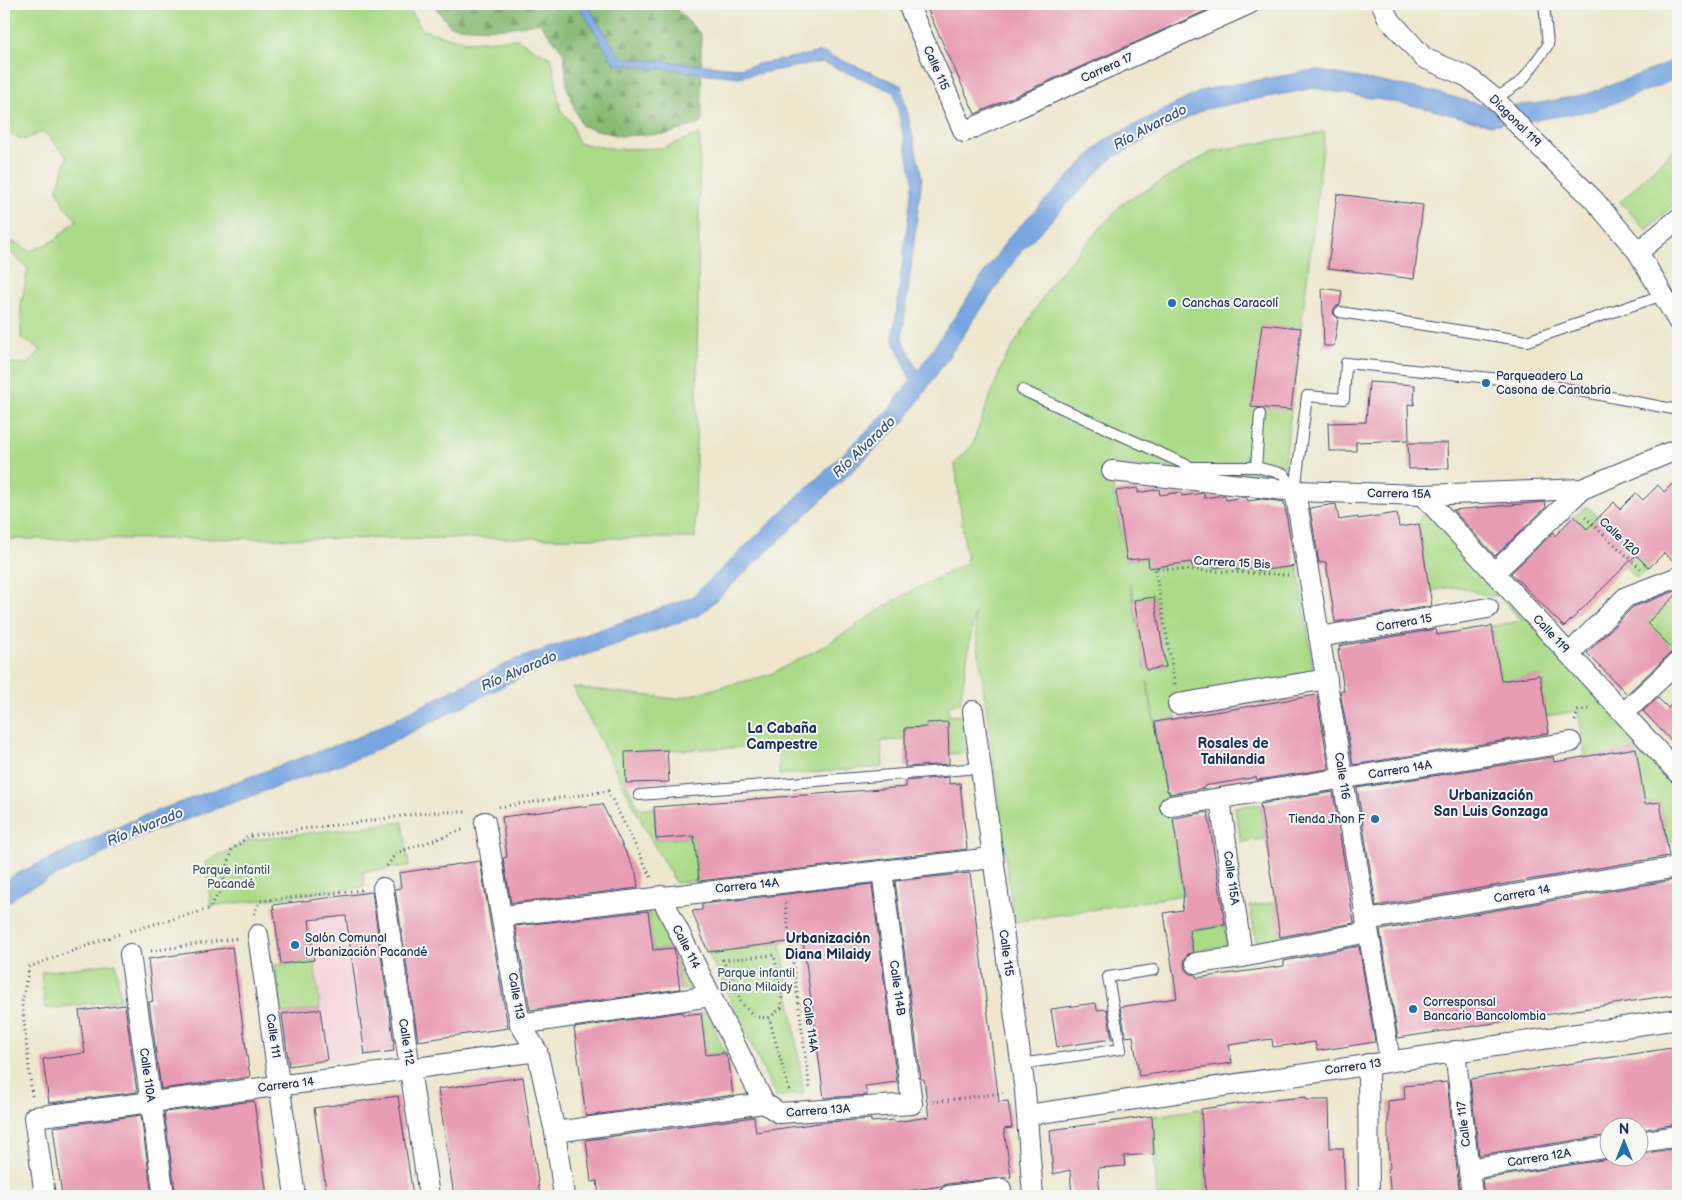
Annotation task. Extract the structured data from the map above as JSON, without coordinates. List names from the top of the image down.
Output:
{
  "streets": {
    "street": [
      "Calle 115",
      "Carrera 17",
      "Diagonal 119",
      "Carrera 15A",
      "Carrera 15",
      "Calle 119",
      "Carrera 14A",
      "Calle 116",
      "Calle 115A",
      "Carrera 14",
      "Calle 114",
      "Calle 114B",
      "Calle 113",
      "Calle 111",
      "Calle 112",
      "Carrera 13",
      "Calle 110A",
      "Carrera 13A",
      "Calle 117",
      "Carrera 12A"
    ],
    "path": ["Calle 120", "Carrera 15 Bis", "Calle 114A"]
  },
  "crossings": [
    ["Calle 115", "Carrera 17"],
    ["Calle 115", "Carrera 14A"],
    ["Calle 115", "Carrera 13"],
    ["Carrera 15A", "Calle 120"],
    ["Carrera 15A", "Calle 119"],
    ["Carrera 15A", "Calle 116"],
    ["Carrera 15 Bis", "Calle 116"],
    ["Carrera 15", "Calle 116"],
    ["Carrera 14A", "Calle 116"],
    ["Carrera 14A", "Calle 115A"],
    ["Carrera 14A", "Calle 114"],
    ["Carrera 14A", "Calle 114B"],
    ["Carrera 14A", "Calle 113"],
    ["Carrera 14A", "Calle 114A"],
    ["Calle 116", "Carrera 14"],
    ["Calle 116", "Carrera 13"],
    ["Calle 115A", "Carrera 14"],
    ["Carrera 14", "Calle 113"],
    ["Carrera 14", "Calle 111"],
    ["Carrera 14", "Calle 112"],
    ["Carrera 14", "Calle 110A"],
    ["Calle 114", "Carrera 13A"],
    ["Calle 114B", "Carrera 13A"],
    ["Calle 114A", "Carrera 13A"],
    ["Carrera 13", "Calle 117"],
    ["Calle 117", "Carrera 12A"]
  ],
  "districts": [
    "La Cabaña Campestre",
    "Rosales de Tahilandia",
    "Urbanización San Luis Gonzaga",
    "Urbanización Diana Milaidy"
  ],
  "water": ["Río Alvarado"],
  "parks": ["Parque infantil Pacandé", "Parque infantil Diana Milaidy"],
  "places": [
    "Canchas Caracolí",
    "Parqueadero La Casona de Cantabria",
    "Tienda Jhon F",
    "Salón Comunal Urbanización Pacandé",
    "Corresponsal Bancario Bancolombia"
  ],
  "north": "top"
}
